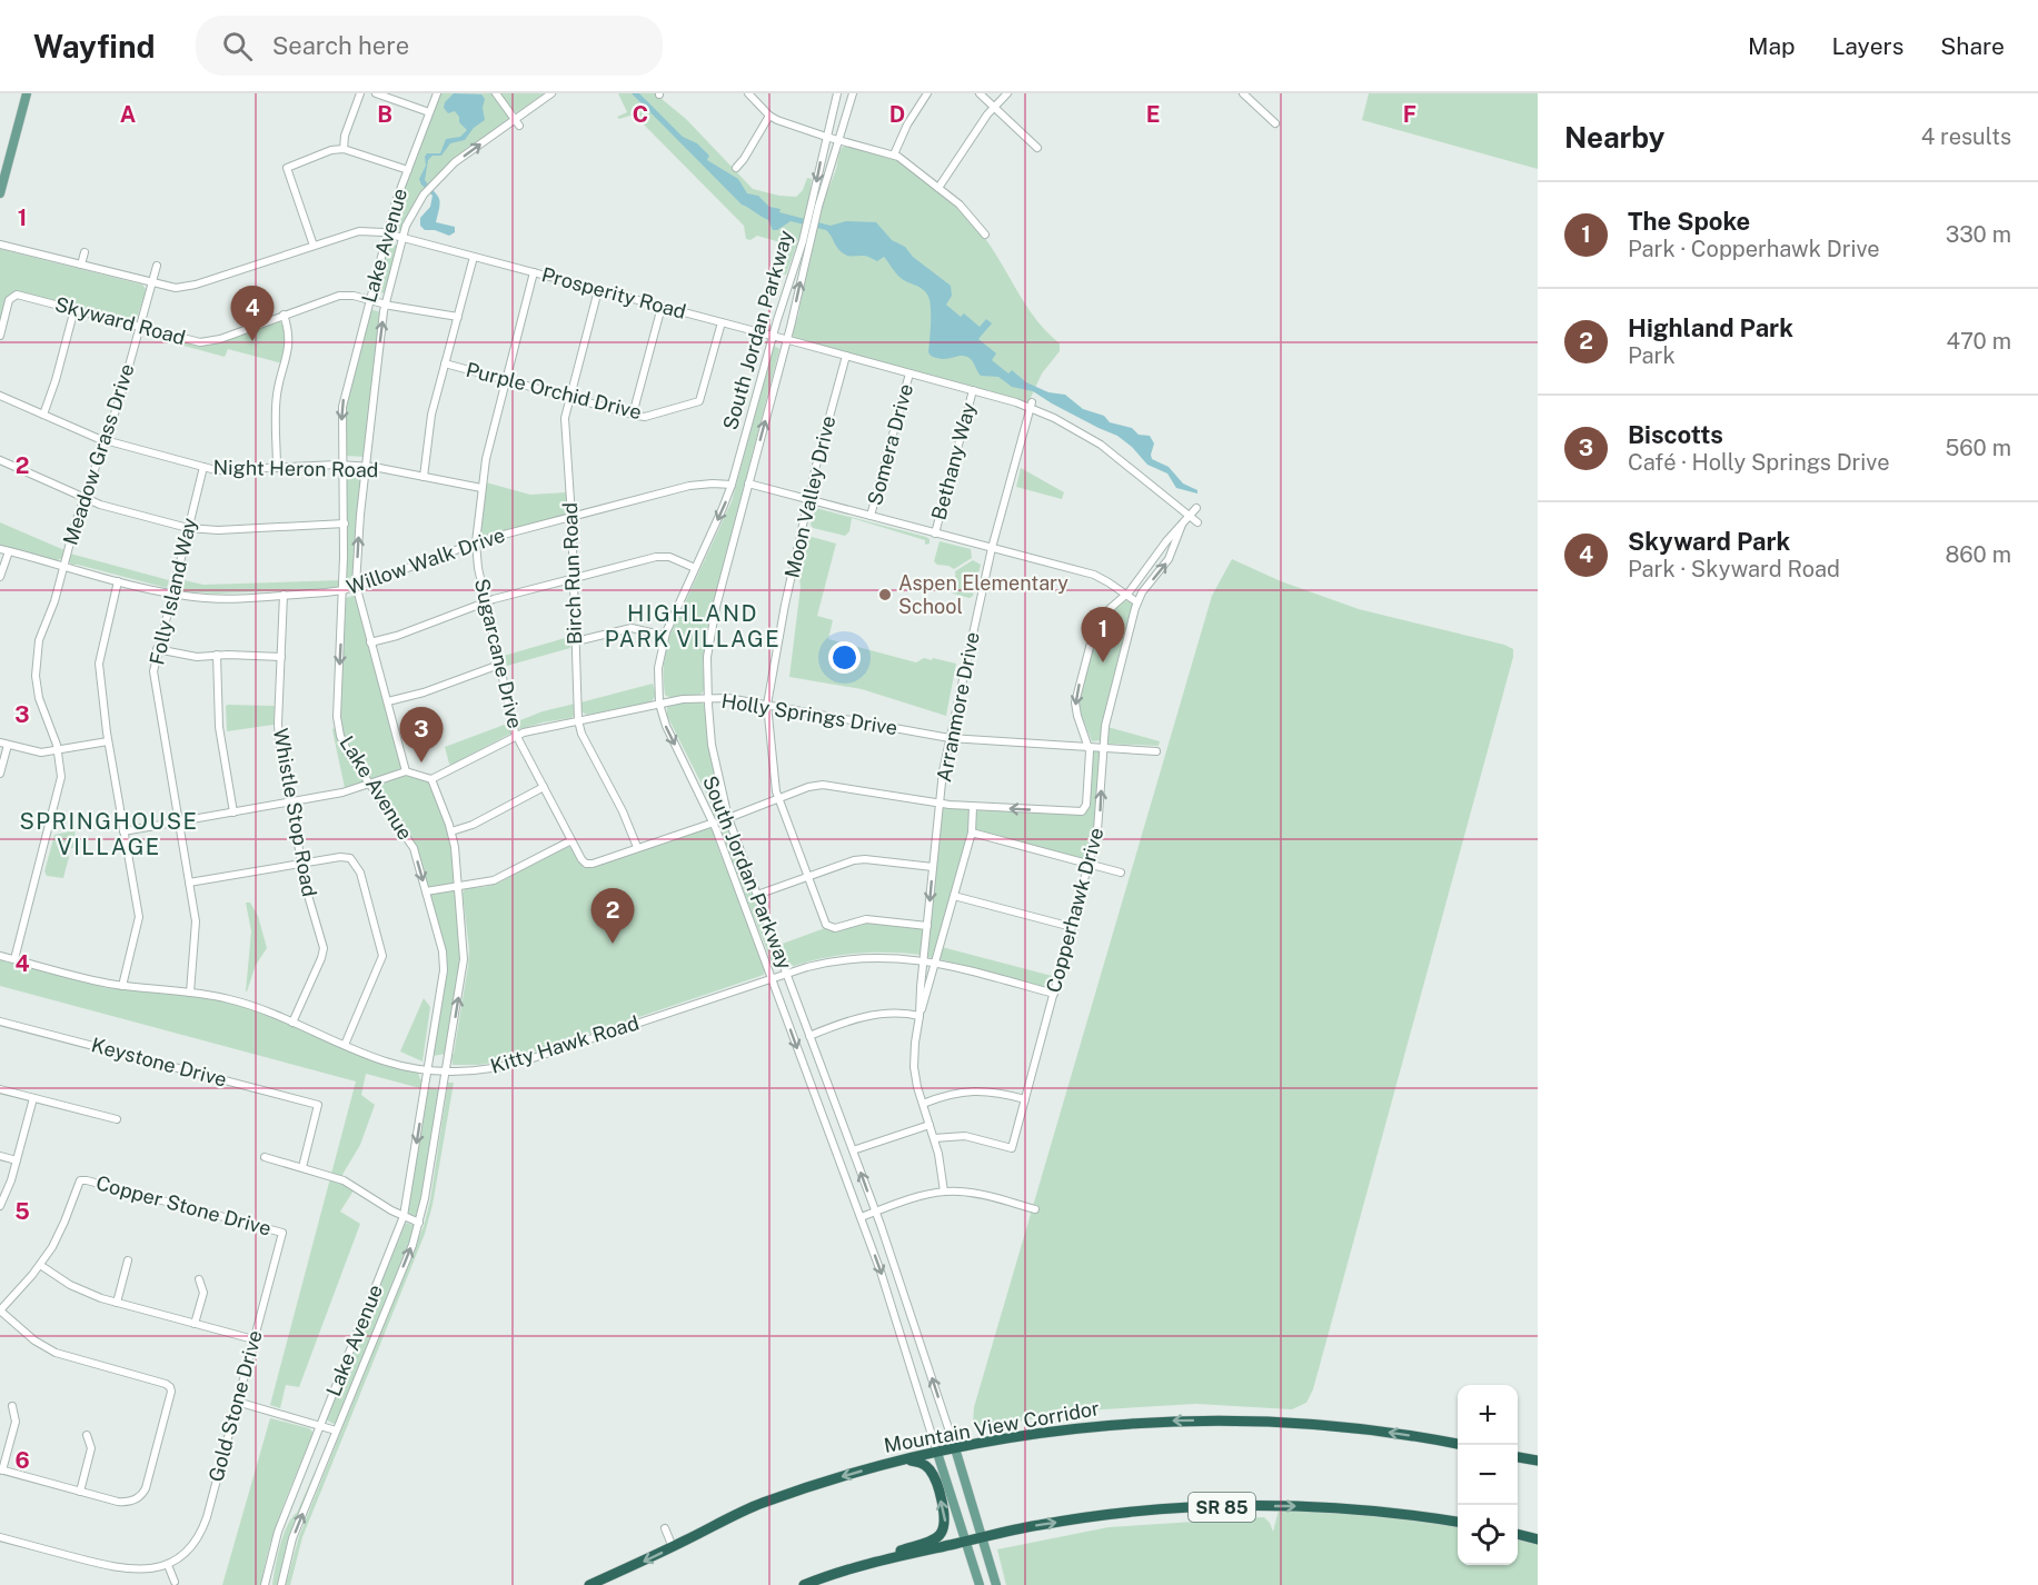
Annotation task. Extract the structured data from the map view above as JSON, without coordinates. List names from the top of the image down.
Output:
{
  "streets": {
    "highway": ["Mountain View Corridor", "SR 85"],
    "main road": ["South Jordan Parkway"],
    "street": [
      "Lake Avenue",
      "Prosperity Road",
      "Skyward Road",
      "Purple Orchid Drive",
      "Somera Drive",
      "Meadow Grass Drive",
      "Bethany Way",
      "Night Heron Road",
      "Moon Valley Drive",
      "Willow Walk Drive",
      "Birch Run Road",
      "Folly Island Way",
      "Sugarcane Drive",
      "Arranmore Drive",
      "Holly Springs Drive",
      "Whistle Stop Road",
      "Copperhawk Drive",
      "Kitty Hawk Road",
      "Keystone Drive",
      "Copper Stone Drive",
      "Gold Stone Drive"
    ]
  },
  "crossings": [
    ["Lake Avenue", "Prosperity Road"],
    ["Lake Avenue", "Skyward Road"],
    ["Lake Avenue", "Night Heron Road"],
    ["Lake Avenue", "Willow Walk Drive"],
    ["Lake Avenue", "Holly Springs Drive"],
    ["Lake Avenue", "Kitty Hawk Road"],
    ["Prosperity Road", "South Jordan Parkway"],
    ["Prosperity Road", "Purple Orchid Drive"],
    ["Prosperity Road", "Somera Drive"],
    ["Prosperity Road", "Meadow Grass Drive"],
    ["Prosperity Road", "Bethany Way"],
    ["Prosperity Road", "Moon Valley Drive"],
    ["Prosperity Road", "Birch Run Road"],
    ["Prosperity Road", "Sugarcane Drive"],
    ["Prosperity Road", "Arranmore Drive"],
    ["Prosperity Road", "Copperhawk Drive"],
    ["Skyward Road", "Meadow Grass Drive"],
    ["South Jordan Parkway", "Willow Walk Drive"],
    ["South Jordan Parkway", "Holly Springs Drive"],
    ["South Jordan Parkway", "Kitty Hawk Road"],
    ["South Jordan Parkway", "Mountain View Corridor"],
    ["South Jordan Parkway", "SR 85"],
    ["Purple Orchid Drive", "Birch Run Road"],
    ["Purple Orchid Drive", "Sugarcane Drive"],
    ["Meadow Grass Drive", "Night Heron Road"],
    ["Meadow Grass Drive", "Willow Walk Drive"],
    ["Meadow Grass Drive", "Kitty Hawk Road"],
    ["Night Heron Road", "Folly Island Way"],
    ["Night Heron Road", "Sugarcane Drive"],
    ["Moon Valley Drive", "Arranmore Drive"],
    ["Moon Valley Drive", "Holly Springs Drive"],
    ["Willow Walk Drive", "Birch Run Road"],
    ["Willow Walk Drive", "Folly Island Way"],
    ["Willow Walk Drive", "Sugarcane Drive"],
    ["Willow Walk Drive", "Whistle Stop Road"],
    ["Birch Run Road", "Sugarcane Drive"],
    ["Birch Run Road", "Holly Springs Drive"],
    ["Folly Island Way", "Kitty Hawk Road"],
    ["Sugarcane Drive", "Holly Springs Drive"],
    ["Arranmore Drive", "Holly Springs Drive"],
    ["Arranmore Drive", "Copperhawk Drive"],
    ["Arranmore Drive", "Kitty Hawk Road"],
    ["Holly Springs Drive", "Copperhawk Drive"],
    ["Whistle Stop Road", "Kitty Hawk Road"],
    ["Copperhawk Drive", "Kitty Hawk Road"],
    ["Copper Stone Drive", "Gold Stone Drive"]
  ],
  "districts": ["HIGHLAND PARK VILLAGE", "SPRINGHOUSE VILLAGE"],
  "places": ["Aspen Elementary School"],
  "page": {
    "header": "Wayfind",
    "search": "Search here",
    "nav": ["Map", "Layers", "Share"],
    "heading": ["Nearby", "4 results"],
    "list": [
      {
        "mark": "1",
        "name": "The Spoke",
        "note": "Park · Copperhawk Drive",
        "value": "330 m"
      },
      {
        "mark": "2",
        "name": "Highland Park",
        "note": "Park",
        "value": "470 m"
      },
      {
        "mark": "3",
        "name": "Biscotts",
        "note": "Café · Holly Springs Drive",
        "value": "560 m"
      },
      {
        "mark": "4",
        "name": "Skyward Park",
        "note": "Park · Skyward Road",
        "value": "860 m"
      }
    ],
    "pins": [
      "4",
      "1",
      "3",
      "2"
    ],
    "map_buttons": ["+", "−"]
  },
  "grid": {
    "columns": [
      "A",
      "B",
      "C",
      "D",
      "E",
      "F"
    ],
    "rows": [
      "1",
      "2",
      "3",
      "4",
      "5",
      "6"
    ]
  }
}
